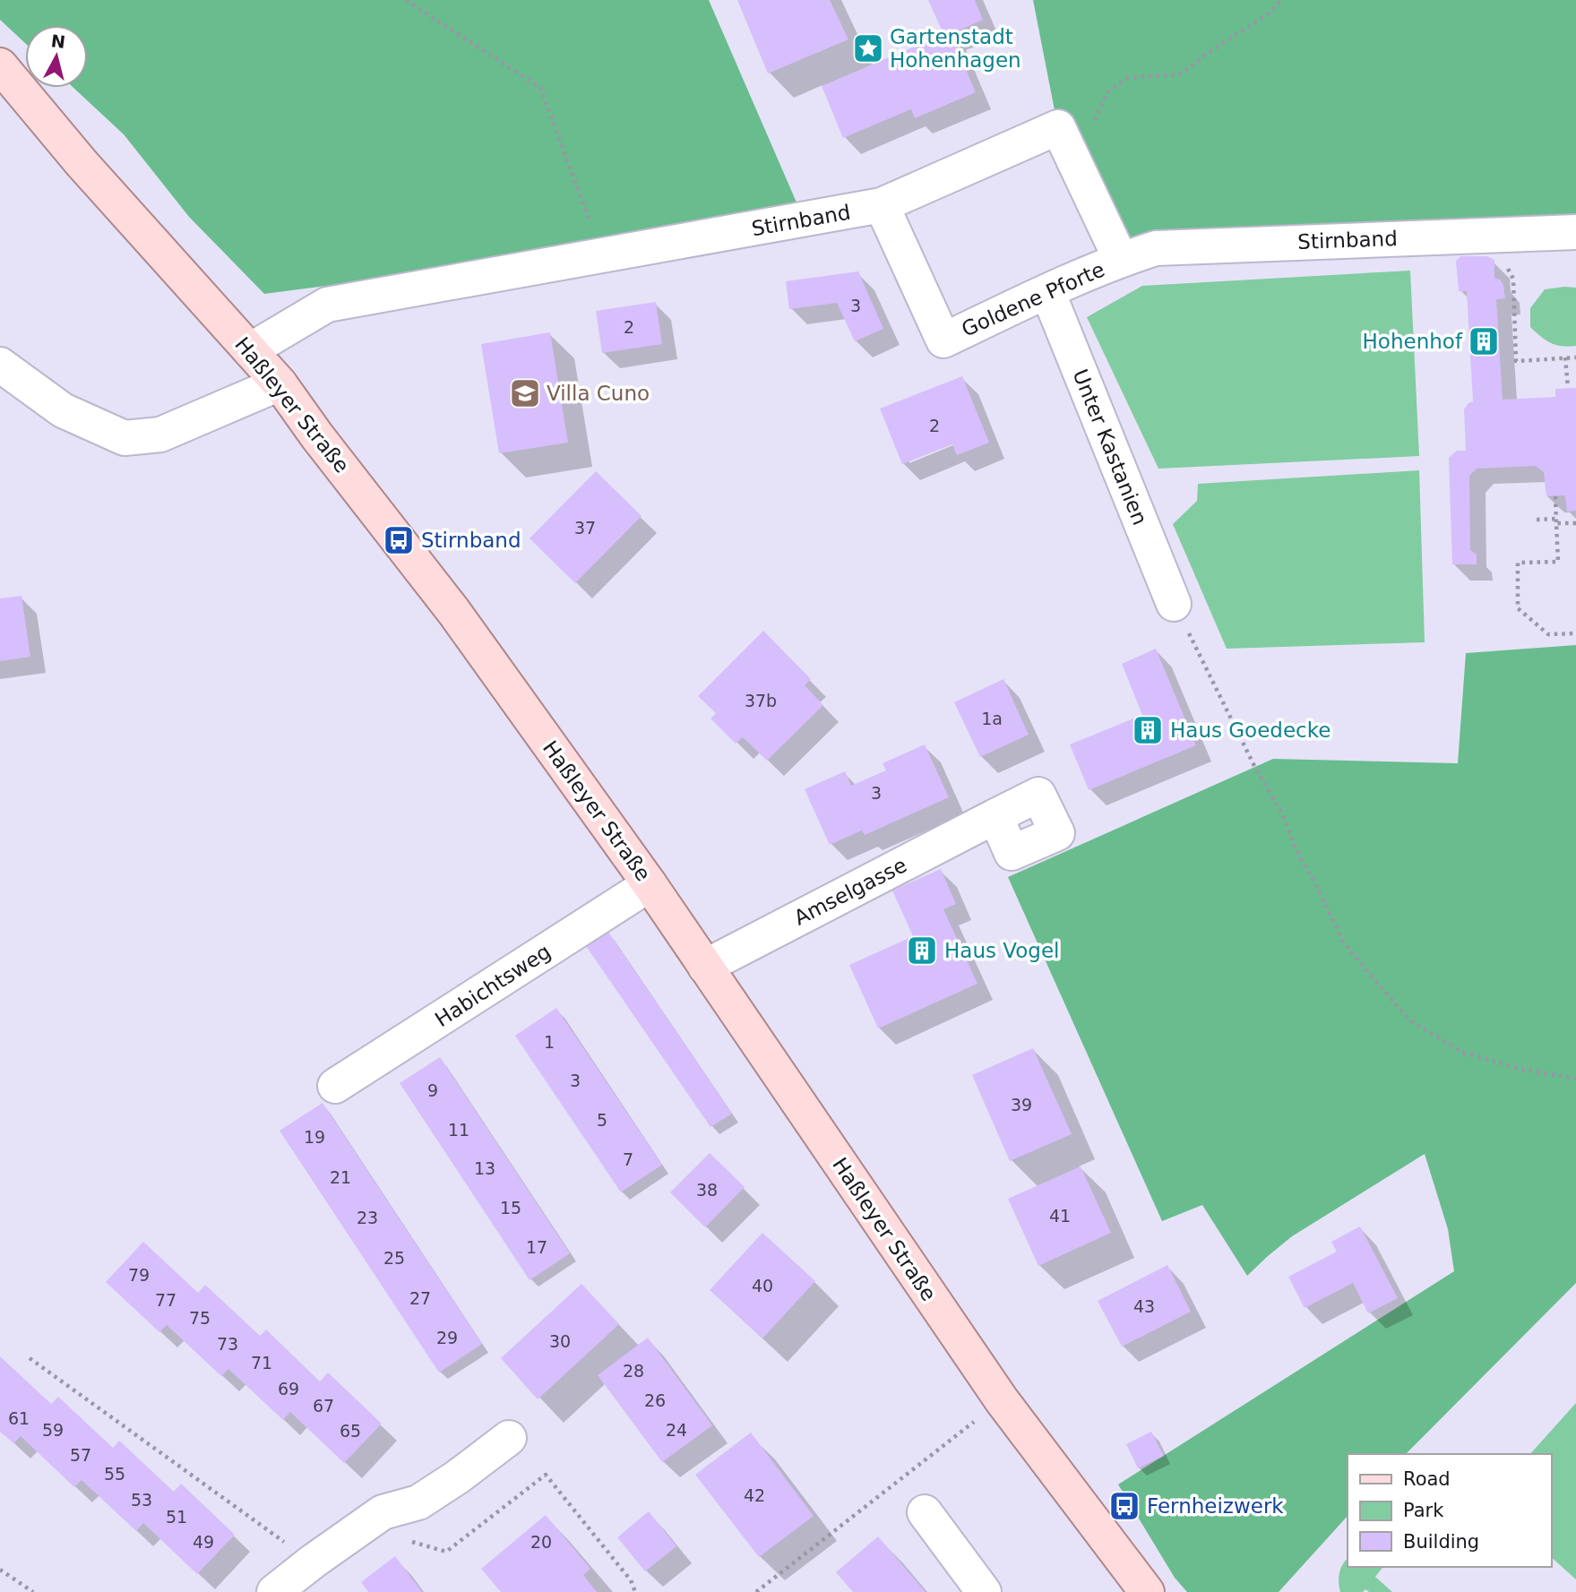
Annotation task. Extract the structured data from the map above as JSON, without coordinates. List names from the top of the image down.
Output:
{
  "streets": {
    "main road": ["Haßleyer Straße"],
    "street": [
      "Stirnband",
      "Goldene Pforte",
      "Unter Kastanien",
      "Amselgasse",
      "Habichtsweg"
    ]
  },
  "crossings": [
    ["Stirnband", "Goldene Pforte"],
    ["Stirnband", "Haßleyer Straße"],
    ["Goldene Pforte", "Unter Kastanien"],
    ["Haßleyer Straße", "Amselgasse"],
    ["Haßleyer Straße", "Habichtsweg"]
  ],
  "places": {
    "place": ["Gartenstadt Hohenhagen"],
    "building": ["Hohenhof", "Haus Goedecke", "Haus Vogel"],
    "school or university": ["Villa Cuno"],
    "bus stop": ["Stirnband", "Fernheizwerk"]
  },
  "house_numbers": [
    "3",
    "2",
    "2",
    "37",
    "37b",
    "1a",
    "3",
    "1",
    "3",
    "9",
    "39",
    "5",
    "11",
    "19",
    "7",
    "13",
    "21",
    "38",
    "15",
    "41",
    "23",
    "17",
    "25",
    "79",
    "40",
    "27",
    "77",
    "43",
    "75",
    "29",
    "30",
    "73",
    "71",
    "28",
    "69",
    "26",
    "67",
    "61",
    "59",
    "24",
    "65",
    "57",
    "55",
    "42",
    "53",
    "51",
    "49",
    "20"
  ],
  "legend": ["Road", "Park", "Building"],
  "north": "top"
}
